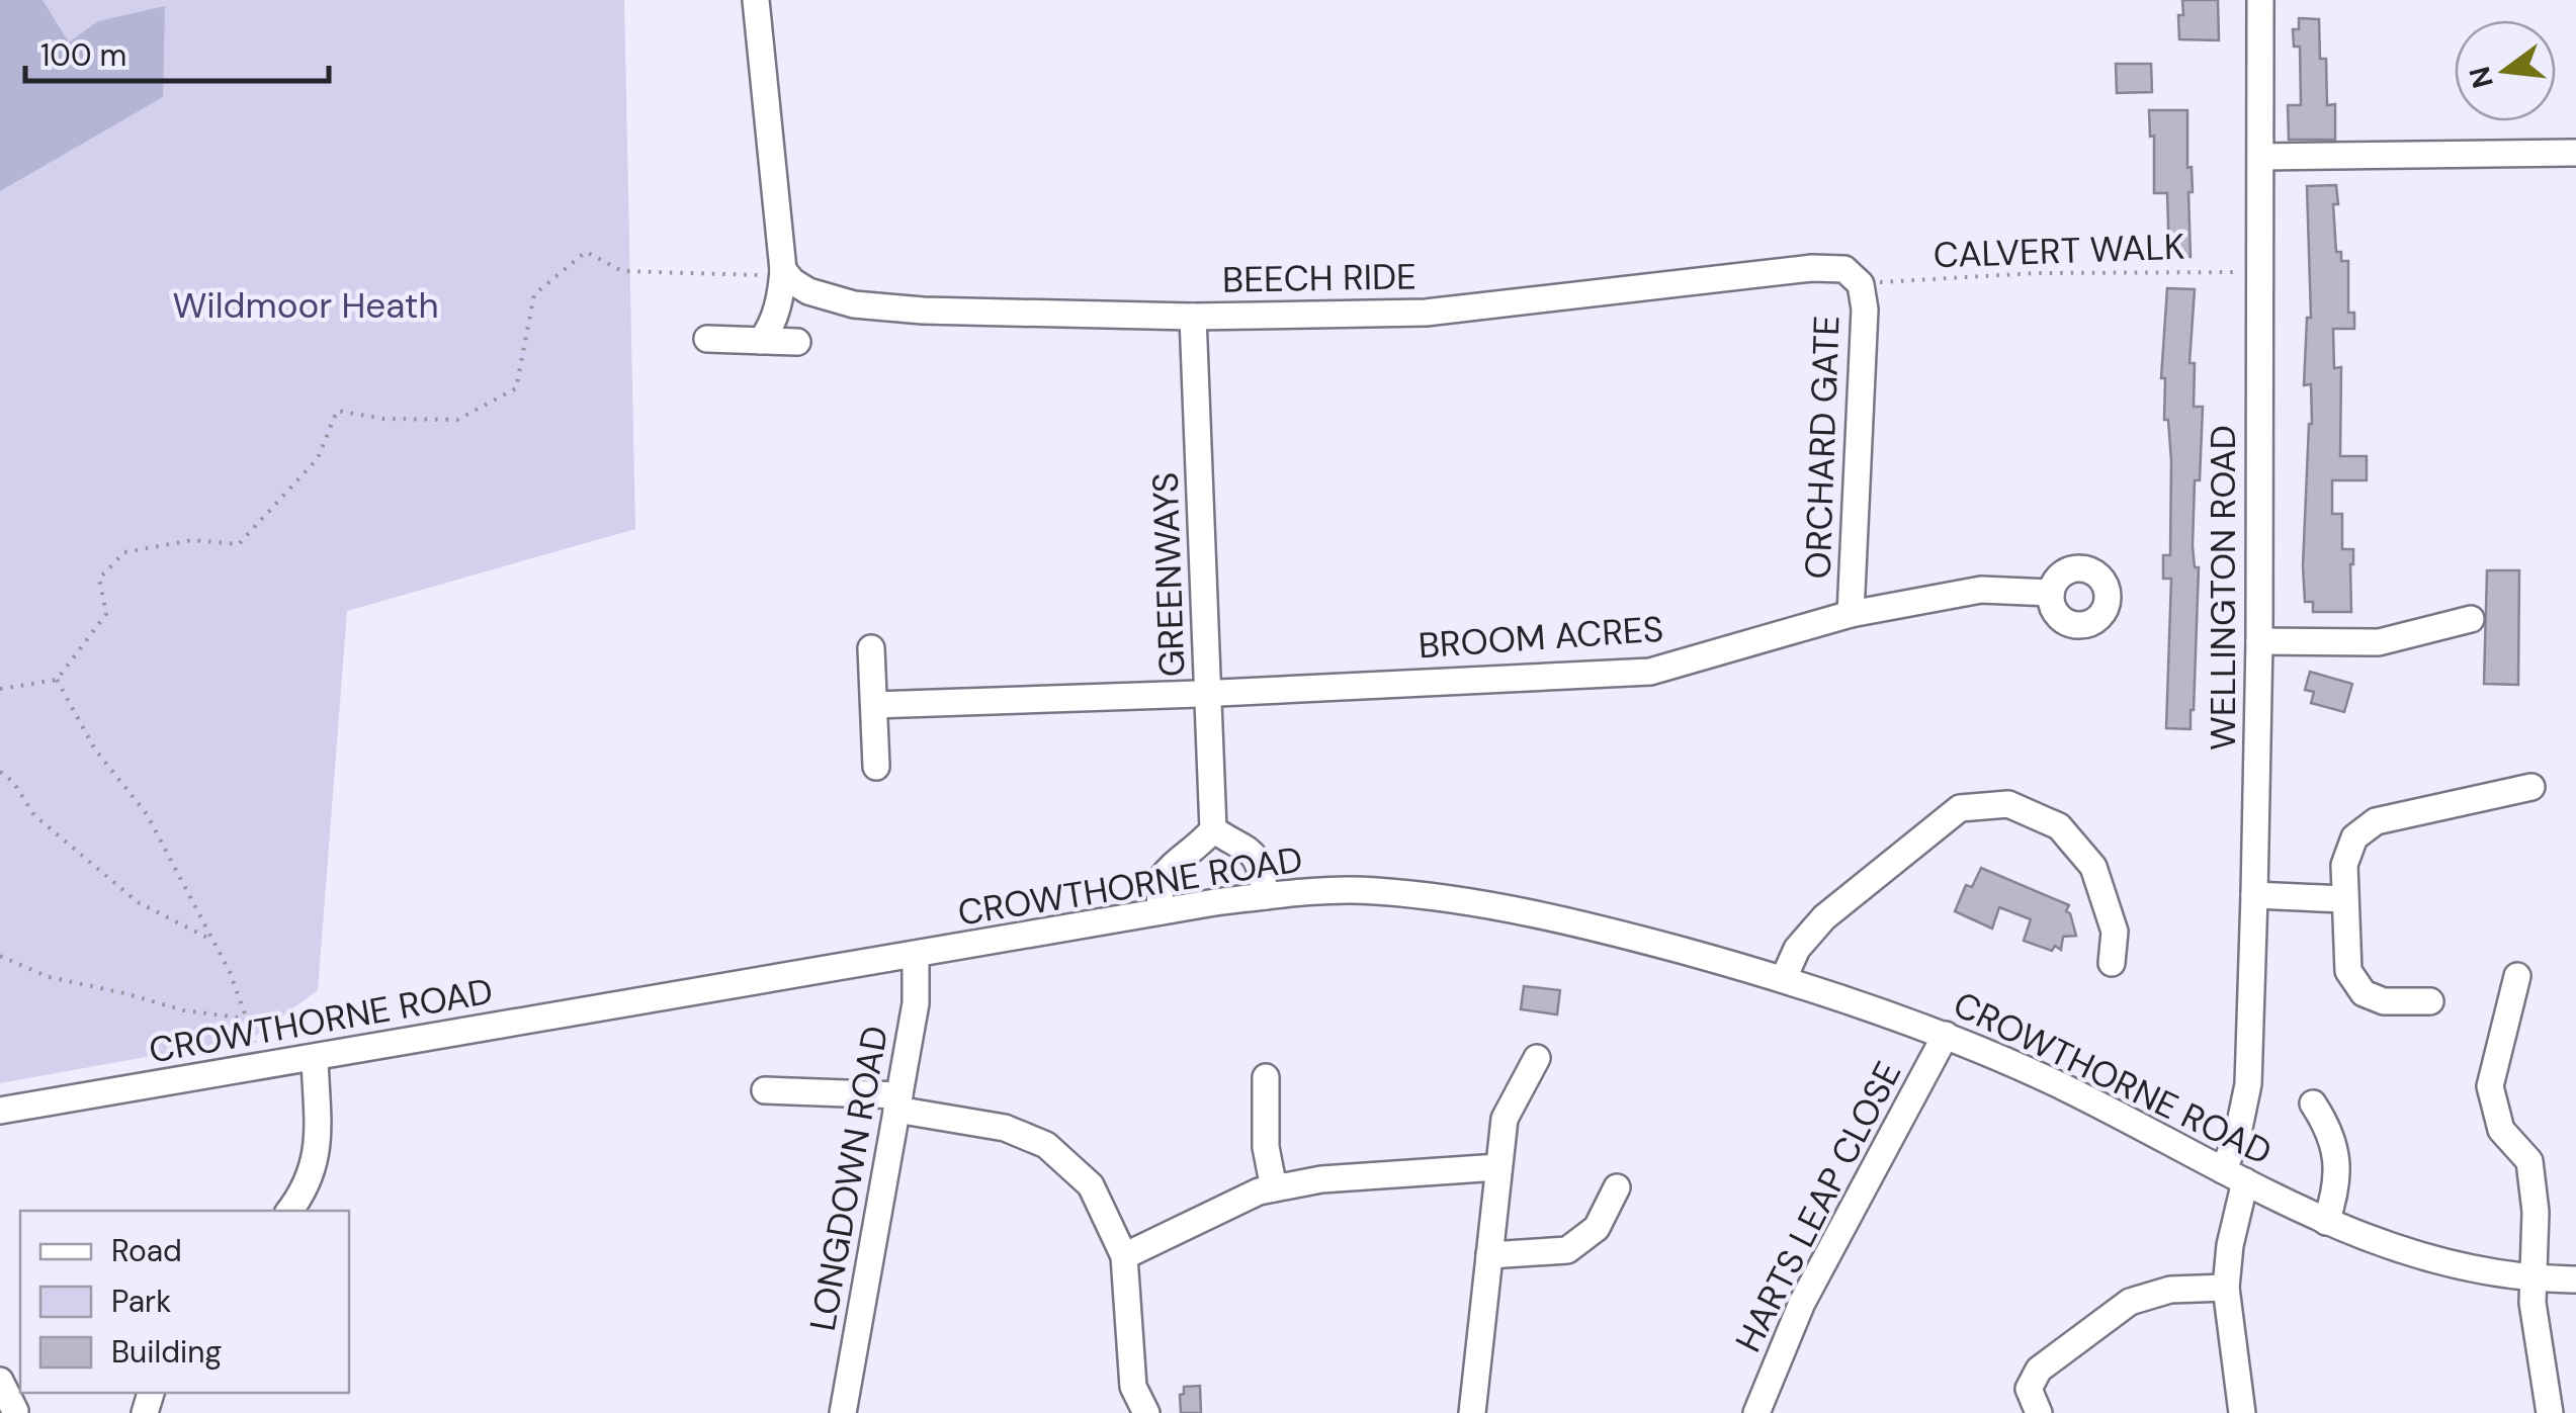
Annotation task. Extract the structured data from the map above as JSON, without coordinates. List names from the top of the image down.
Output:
{
  "streets": {
    "street": [
      "BEECH RIDE",
      "ORCHARD GATE",
      "GREENWAYS",
      "WELLINGTON ROAD",
      "BROOM ACRES",
      "CROWTHORNE ROAD",
      "LONGDOWN ROAD",
      "HARTS LEAP CLOSE"
    ],
    "path": ["CALVERT WALK"]
  },
  "crossings": [
    ["CALVERT WALK", "BEECH RIDE"],
    ["CALVERT WALK", "ORCHARD GATE"],
    ["CALVERT WALK", "WELLINGTON ROAD"],
    ["BEECH RIDE", "ORCHARD GATE"],
    ["BEECH RIDE", "GREENWAYS"],
    ["ORCHARD GATE", "BROOM ACRES"],
    ["GREENWAYS", "BROOM ACRES"],
    ["WELLINGTON ROAD", "CROWTHORNE ROAD"],
    ["CROWTHORNE ROAD", "LONGDOWN ROAD"],
    ["CROWTHORNE ROAD", "HARTS LEAP CLOSE"]
  ],
  "parks": ["Wildmoor Heath"],
  "legend": ["Road", "Park", "Building"],
  "scale_bar": "100 m",
  "north": "left"
}
